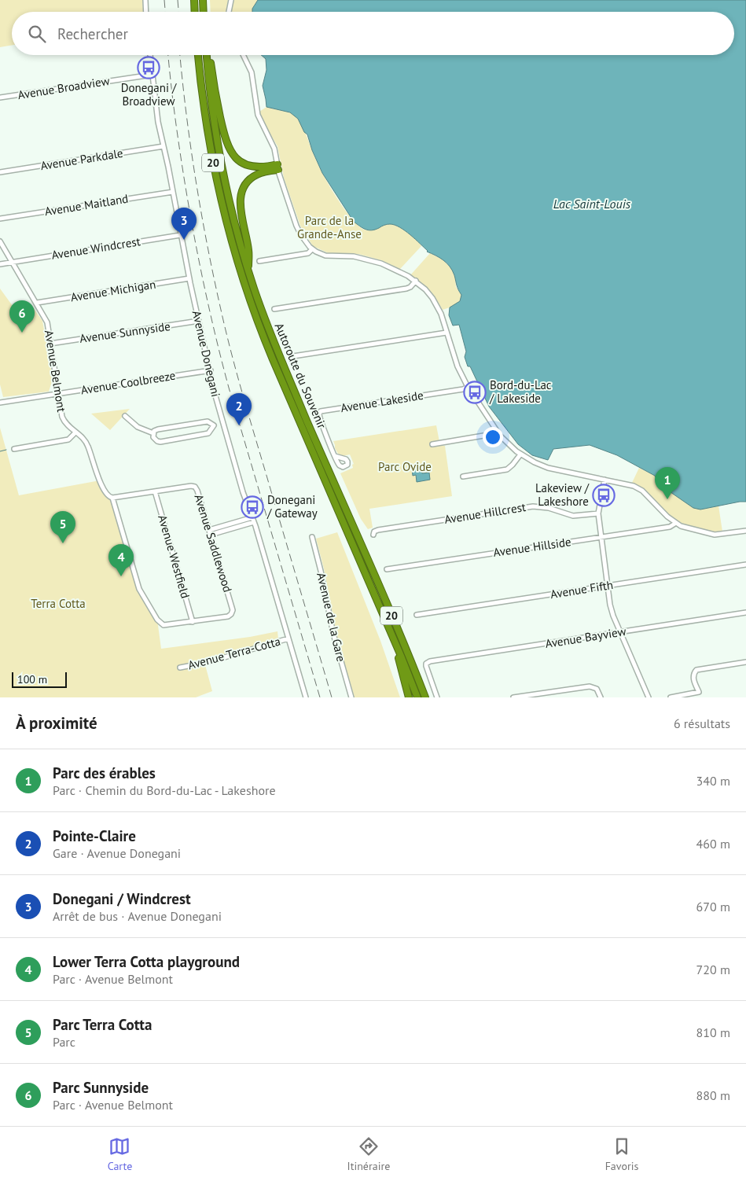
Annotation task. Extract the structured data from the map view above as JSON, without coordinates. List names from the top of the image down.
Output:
{
  "streets": {
    "highway": ["20", "Autoroute du Souvenir"],
    "street": [
      "Avenue Broadview",
      "Avenue Parkdale",
      "Avenue Maitland",
      "Avenue Windcrest",
      "Avenue Michigan",
      "Avenue Sunnyside",
      "Avenue Donegani",
      "Avenue Belmont",
      "Avenue Coolbreeze",
      "Avenue Lakeside",
      "Avenue Hillcrest",
      "Avenue Saddlewood",
      "Avenue Hillside",
      "Avenue Westfield",
      "Avenue Fifth",
      "Avenue de la Gare",
      "Avenue Bayview",
      "Avenue Terra-Cotta"
    ]
  },
  "crossings": [
    ["Avenue Broadview", "Avenue Donegani"],
    ["Avenue Parkdale", "Avenue Donegani"],
    ["Avenue Maitland", "Avenue Donegani"],
    ["Avenue Windcrest", "Avenue Donegani"],
    ["Avenue Windcrest", "Avenue Belmont"],
    ["Avenue Michigan", "Avenue Donegani"],
    ["Avenue Michigan", "Avenue Belmont"],
    ["Avenue Sunnyside", "Avenue Donegani"],
    ["Avenue Sunnyside", "Avenue Belmont"],
    ["Avenue Donegani", "Avenue Coolbreeze"],
    ["Avenue Donegani", "Avenue Terra-Cotta"],
    ["Avenue Belmont", "Avenue Coolbreeze"],
    ["Avenue Belmont", "Avenue Saddlewood"],
    ["Avenue Saddlewood", "Avenue Westfield"]
  ],
  "water": ["Lac Saint-Louis"],
  "parks": ["Parc de la Grande-Anse", "Parc Ovide", "Terra Cotta"],
  "places": {
    "bus stop": [
      "Donegani / Broadview",
      "Bord-du-Lac / Lakeside",
      "Lakeview / Lakeshore",
      "Donegani / Gateway"
    ]
  },
  "scale_bar": "100 m",
  "page": {
    "search": "Rechercher",
    "pins": [
      "3",
      "6",
      "2",
      "1",
      "5",
      "4"
    ],
    "scale": "100 m",
    "heading": ["À proximité", "6 résultats"],
    "list": [
      {
        "mark": "1",
        "name": "Parc des érables",
        "note": "Parc · Chemin du Bord-du-Lac - Lakeshore",
        "value": "340 m"
      },
      {
        "mark": "2",
        "name": "Pointe-Claire",
        "note": "Gare · Avenue Donegani",
        "value": "460 m"
      },
      {
        "mark": "3",
        "name": "Donegani / Windcrest",
        "note": "Arrêt de bus · Avenue Donegani",
        "value": "670 m"
      },
      {
        "mark": "4",
        "name": "Lower Terra Cotta playground",
        "note": "Parc · Avenue Belmont",
        "value": "720 m"
      },
      {
        "mark": "5",
        "name": "Parc Terra Cotta",
        "note": "Parc",
        "value": "810 m"
      },
      {
        "mark": "6",
        "name": "Parc Sunnyside",
        "note": "Parc · Avenue Belmont",
        "value": "880 m"
      }
    ],
    "nav": ["Carte", "Itinéraire", "Favoris"]
  }
}
